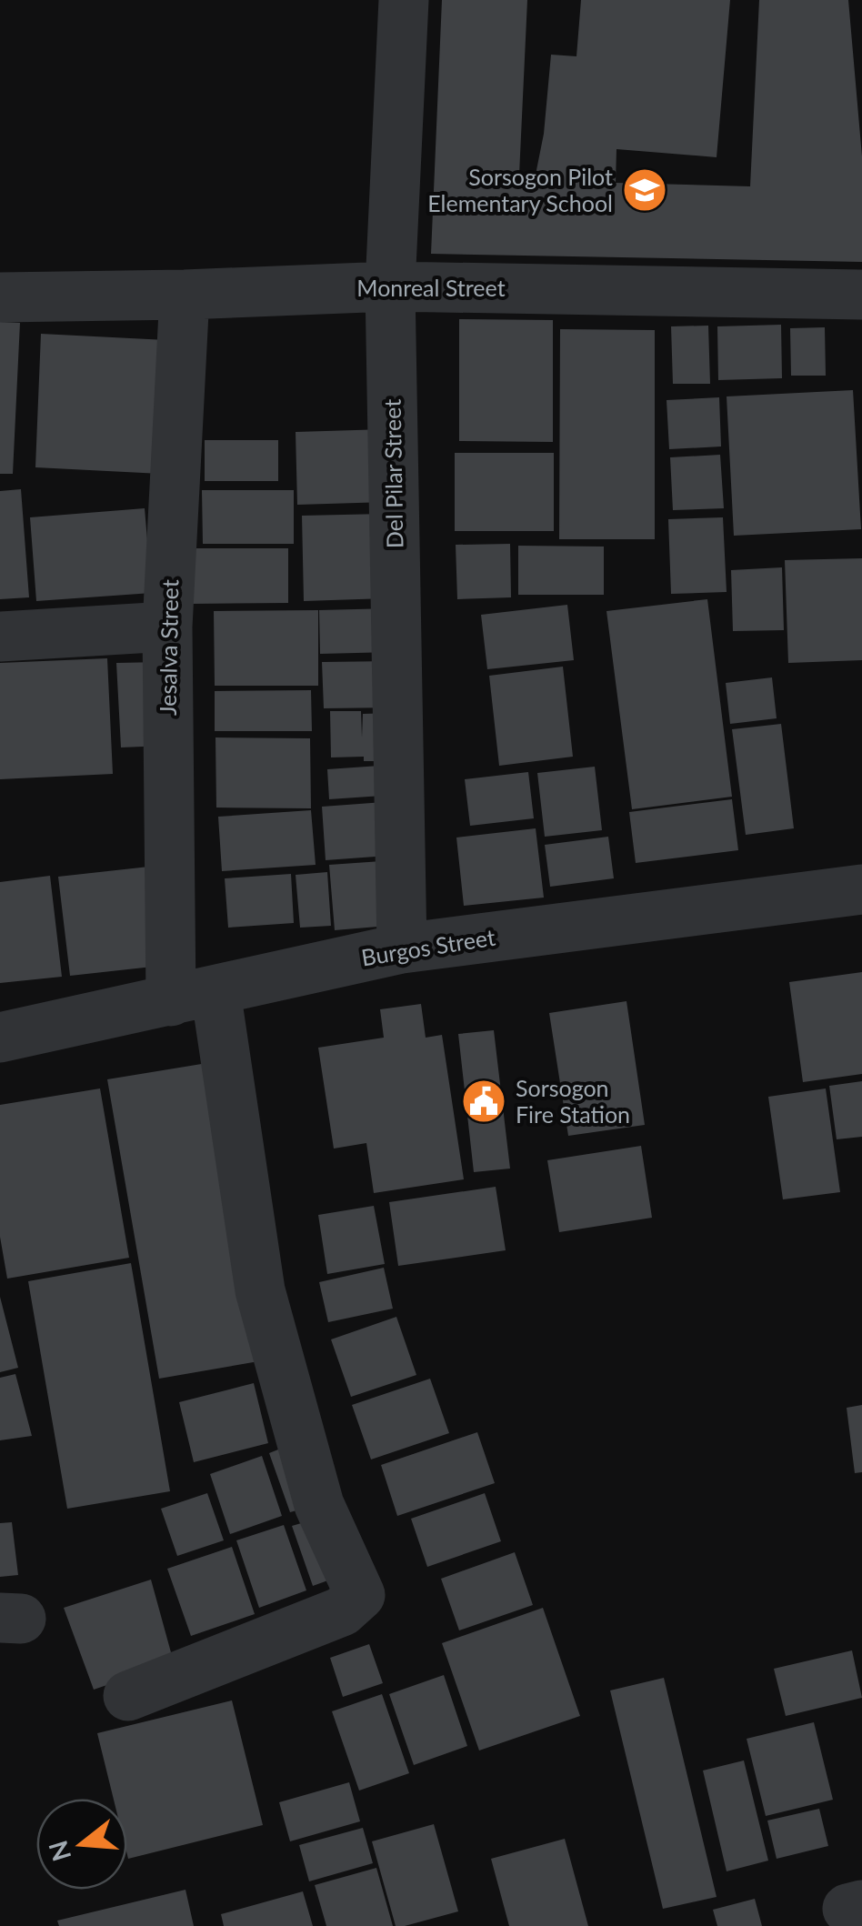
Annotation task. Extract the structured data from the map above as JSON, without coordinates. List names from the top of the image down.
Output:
{
  "streets": {
    "street": [
      "Monreal Street",
      "Del Pilar Street",
      "Jesalva Street",
      "Burgos Street"
    ]
  },
  "crossings": [
    ["Monreal Street", "Del Pilar Street"],
    ["Monreal Street", "Jesalva Street"],
    ["Del Pilar Street", "Burgos Street"],
    ["Jesalva Street", "Burgos Street"]
  ],
  "places": {
    "school or university": ["Sorsogon Pilot Elementary School"],
    "public building": ["Sorsogon Fire Station"]
  },
  "north": "left"
}
